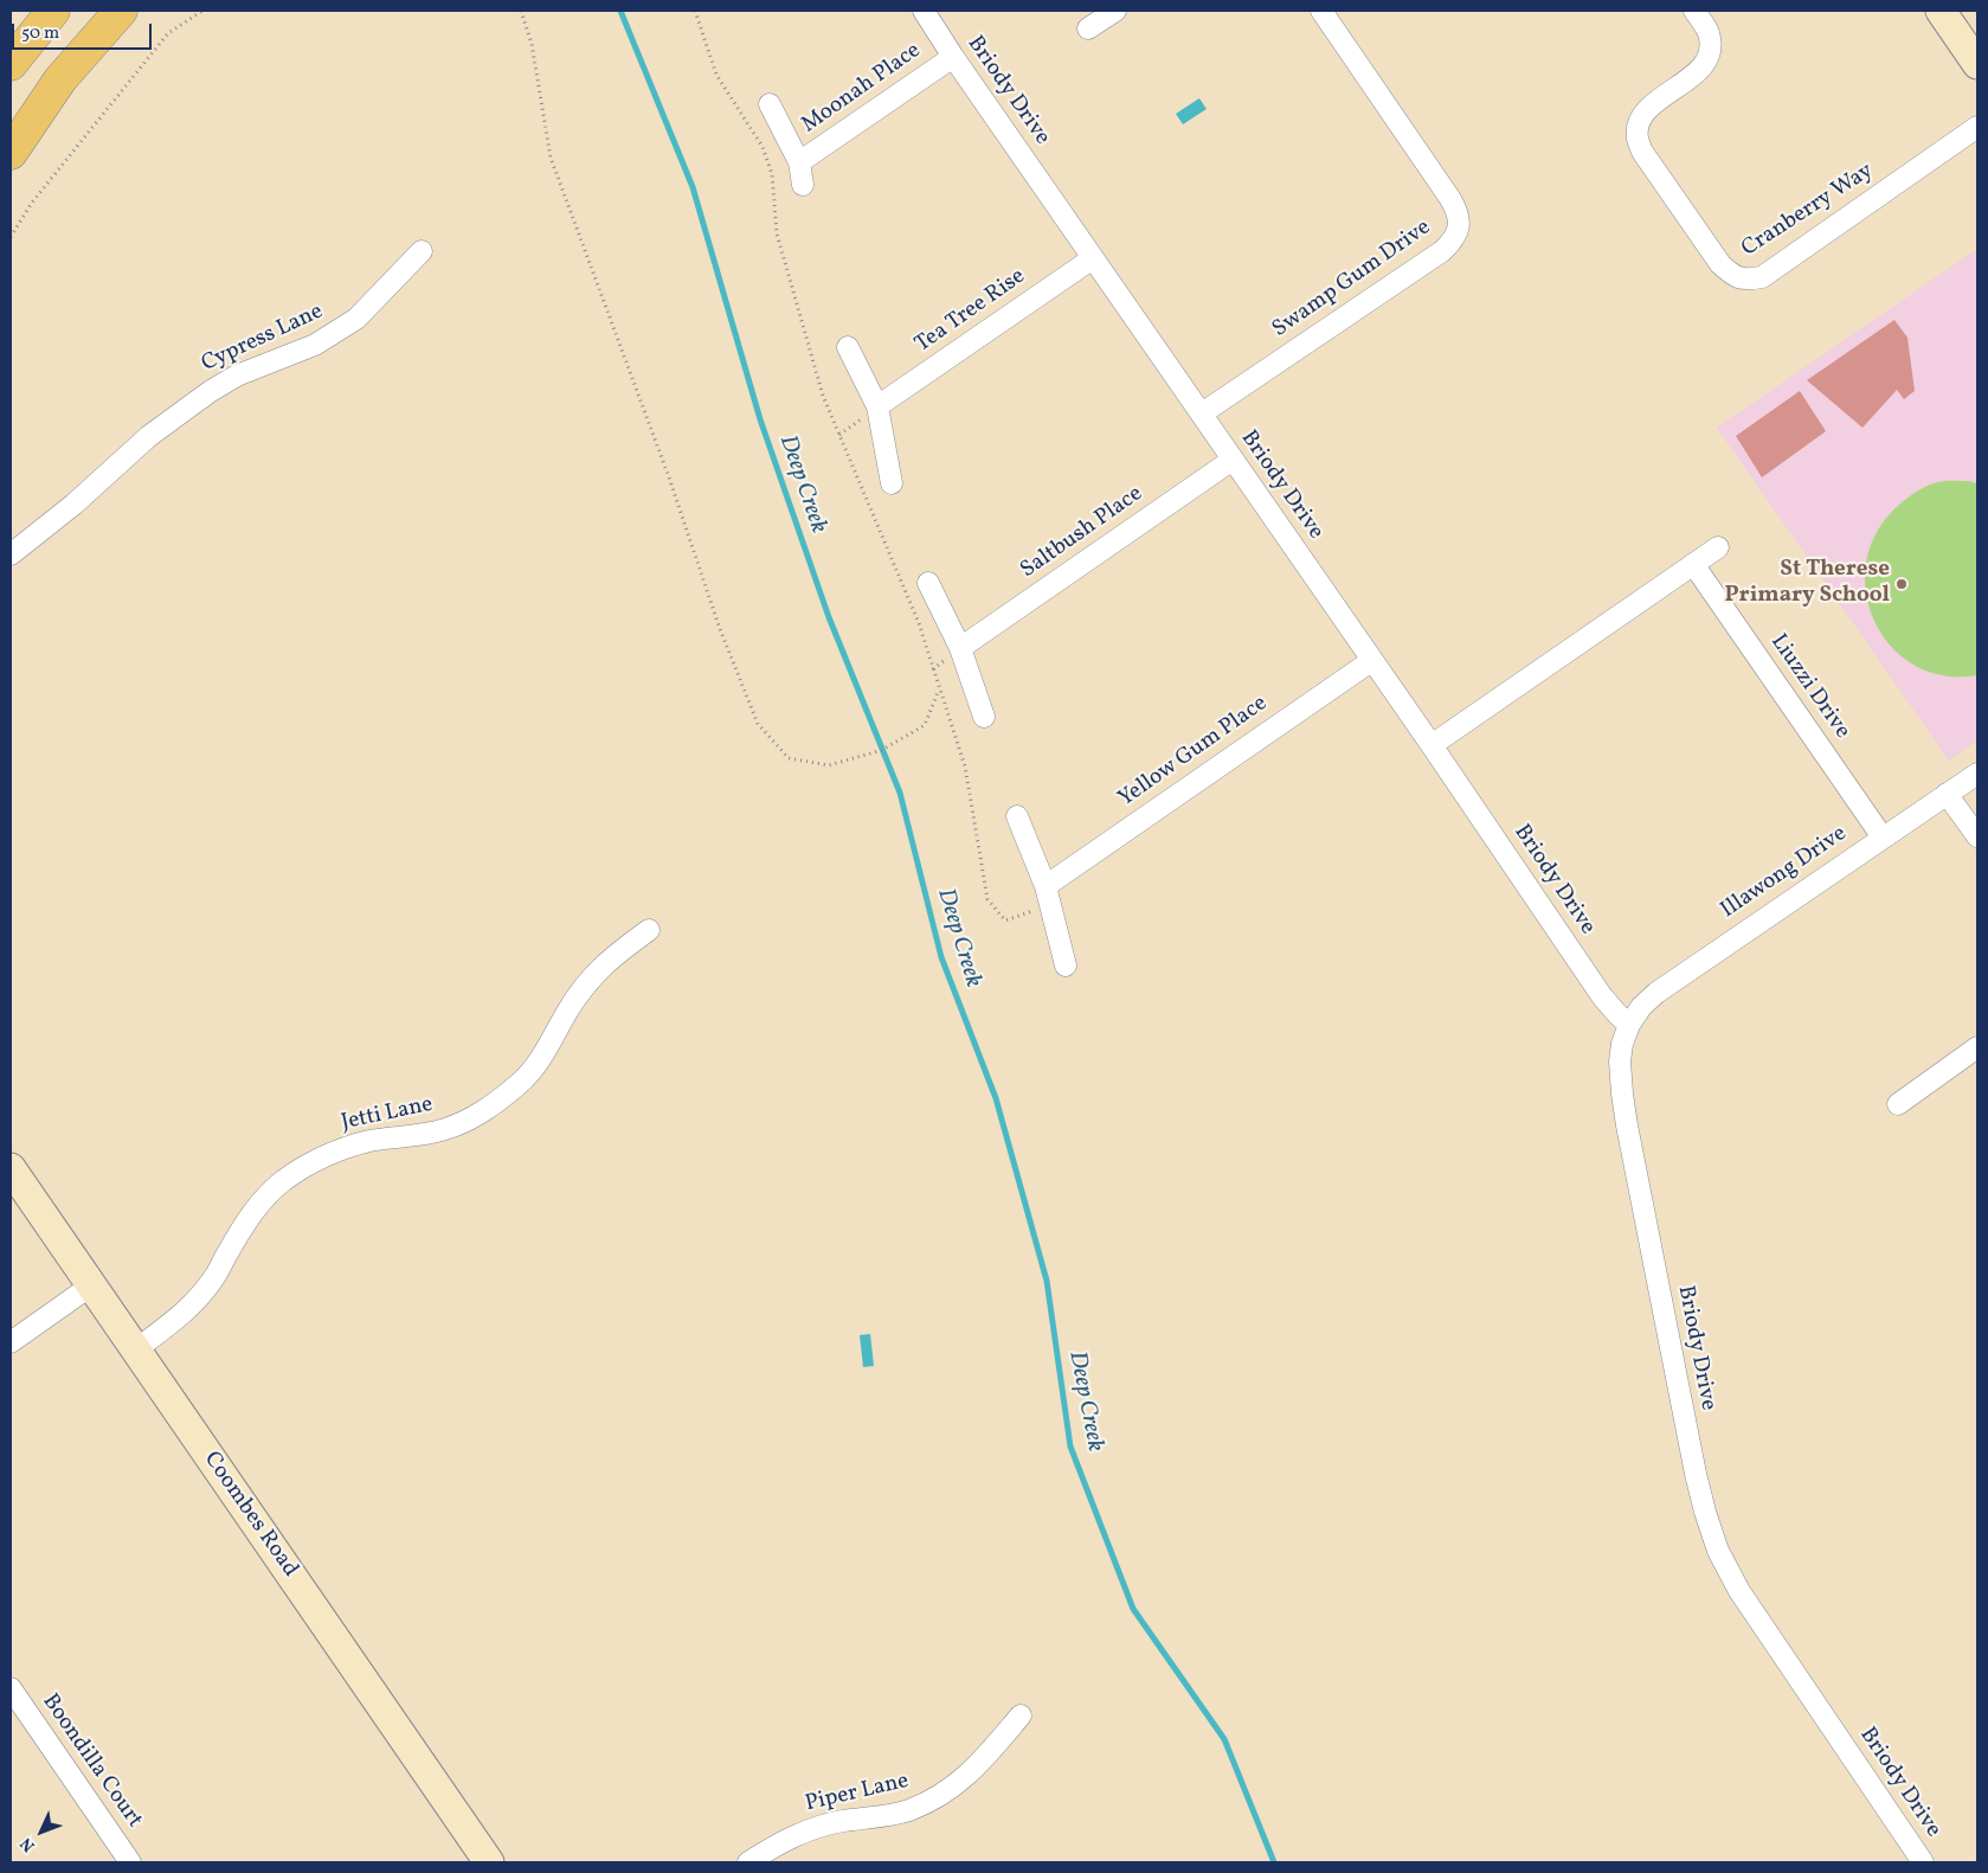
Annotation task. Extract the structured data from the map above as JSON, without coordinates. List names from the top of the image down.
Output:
{
  "streets": {
    "street": [
      "Moonah Place",
      "Briody Drive",
      "Cranberry Way",
      "Swamp Gum Drive",
      "Tea Tree Rise",
      "Cypress Lane",
      "Saltbush Place",
      "Liuzzi Drive",
      "Yellow Gum Place",
      "Illawong Drive",
      "Jetti Lane",
      "Coombes Road",
      "Boondilla Court",
      "Piper Lane"
    ]
  },
  "crossings": [
    ["Moonah Place", "Briody Drive"],
    ["Briody Drive", "Swamp Gum Drive"],
    ["Briody Drive", "Tea Tree Rise"],
    ["Briody Drive", "Saltbush Place"],
    ["Briody Drive", "Yellow Gum Place"],
    ["Briody Drive", "Illawong Drive"],
    ["Liuzzi Drive", "Illawong Drive"],
    ["Jetti Lane", "Coombes Road"]
  ],
  "water": ["Deep Creek"],
  "places": ["St Therese Primary School"],
  "scale_bar": "50 m",
  "north": "bottom left"
}
